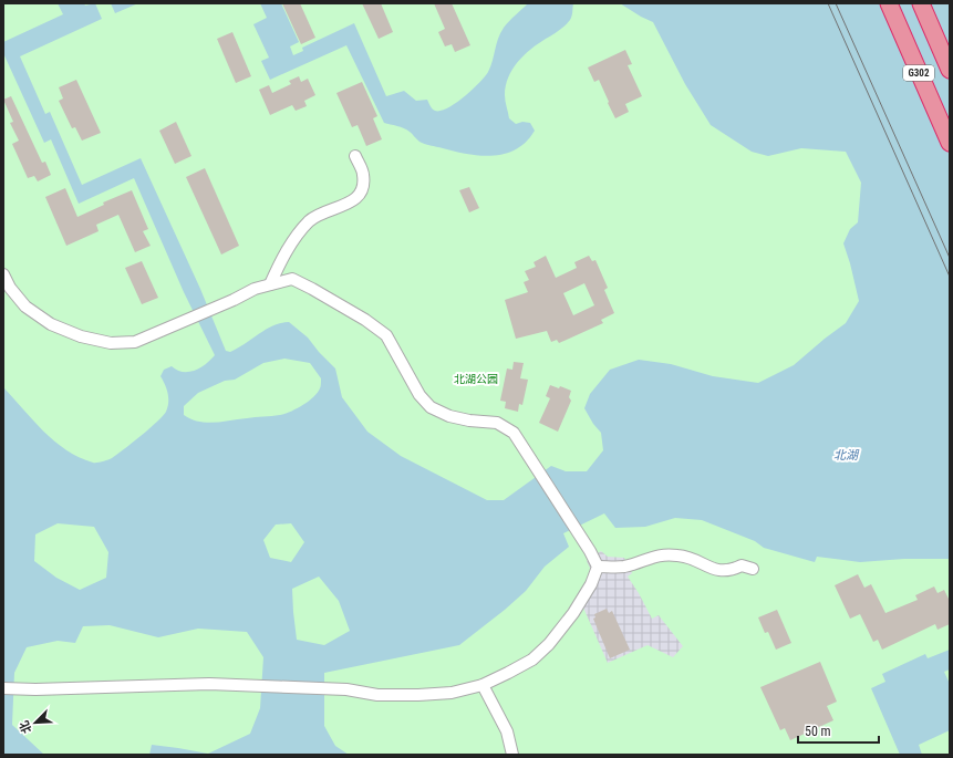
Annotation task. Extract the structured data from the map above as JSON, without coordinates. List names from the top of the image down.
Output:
{
  "streets": {
    "highway": ["G302"]
  },
  "water": ["北湖"],
  "parks": ["北湖公园"],
  "scale_bar": "50 m",
  "north": "bottom left"
}
